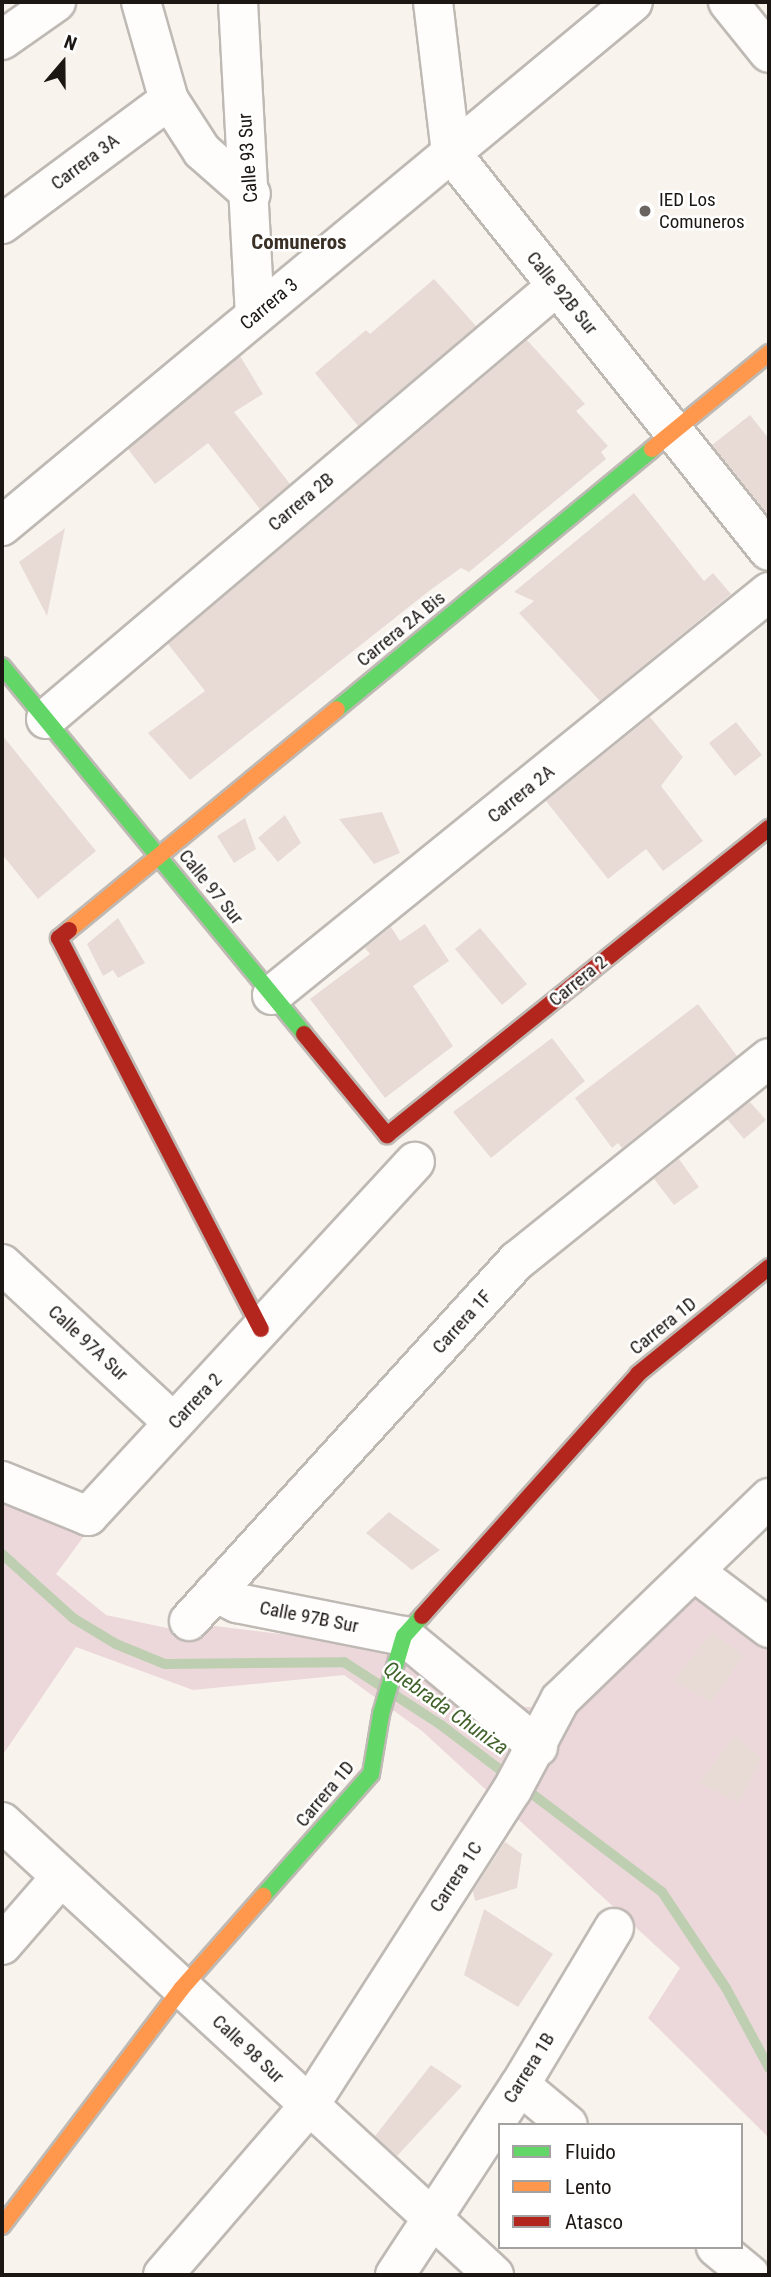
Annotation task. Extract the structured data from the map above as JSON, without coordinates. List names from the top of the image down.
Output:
{
  "streets": {
    "street": [
      "Calle 93 Sur",
      "Carrera 3A",
      "Calle 92B Sur",
      "Carrera 3",
      "Carrera 2B",
      "Carrera 2A Bis",
      "Carrera 2A",
      "Calle 97 Sur",
      "Carrera 2",
      "Carrera 1F",
      "Carrera 1D",
      "Calle 97A Sur",
      "Calle 97B Sur",
      "Carrera 1C",
      "Calle 98 Sur",
      "Carrera 1B"
    ]
  },
  "crossings": [
    ["Calle 93 Sur", "Carrera 3"],
    ["Calle 92B Sur", "Carrera 3"],
    ["Calle 92B Sur", "Carrera 2B"],
    ["Calle 92B Sur", "Carrera 2A Bis"],
    ["Carrera 2B", "Calle 97 Sur"],
    ["Carrera 2A Bis", "Calle 97 Sur"],
    ["Carrera 2A Bis", "Carrera 2"],
    ["Carrera 2A", "Calle 97 Sur"],
    ["Calle 97 Sur", "Carrera 2"],
    ["Carrera 2", "Calle 97A Sur"],
    ["Carrera 1F", "Calle 97B Sur"],
    ["Carrera 1D", "Calle 97B Sur"],
    ["Carrera 1D", "Calle 98 Sur"],
    ["Carrera 1C", "Calle 98 Sur"],
    ["Calle 98 Sur", "Carrera 1B"]
  ],
  "districts": ["Comuneros"],
  "water": ["Quebrada Chuniza"],
  "places": ["IED Los Comuneros"],
  "legend": ["Fluido", "Lento", "Atasco"],
  "north": "top"
}
